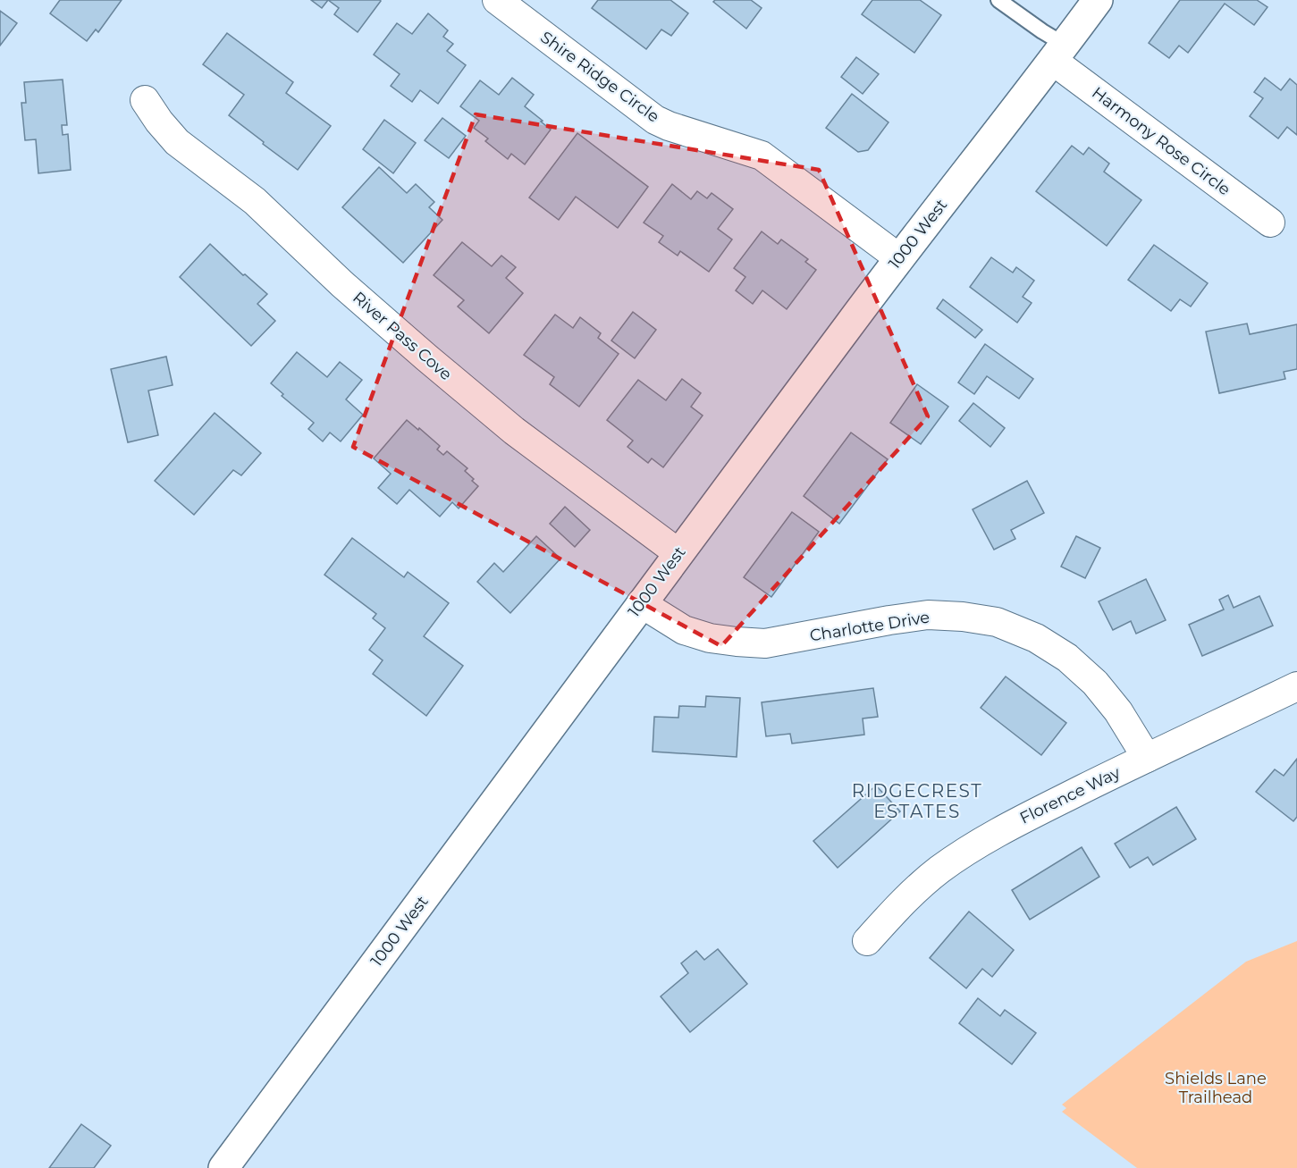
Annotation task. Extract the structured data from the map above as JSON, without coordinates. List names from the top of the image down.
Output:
{
  "streets": {
    "street": [
      "Shire Ridge Circle",
      "Harmony Rose Circle",
      "1000 West",
      "River Pass Cove",
      "Charlotte Drive",
      "Florence Way"
    ]
  },
  "crossings": [
    ["Shire Ridge Circle", "1000 West"],
    ["Harmony Rose Circle", "1000 West"],
    ["1000 West", "River Pass Cove"],
    ["1000 West", "Charlotte Drive"],
    ["Charlotte Drive", "Florence Way"]
  ],
  "districts": ["RIDGECREST ESTATES"],
  "parks": ["Shields Lane Trailhead"]
}
